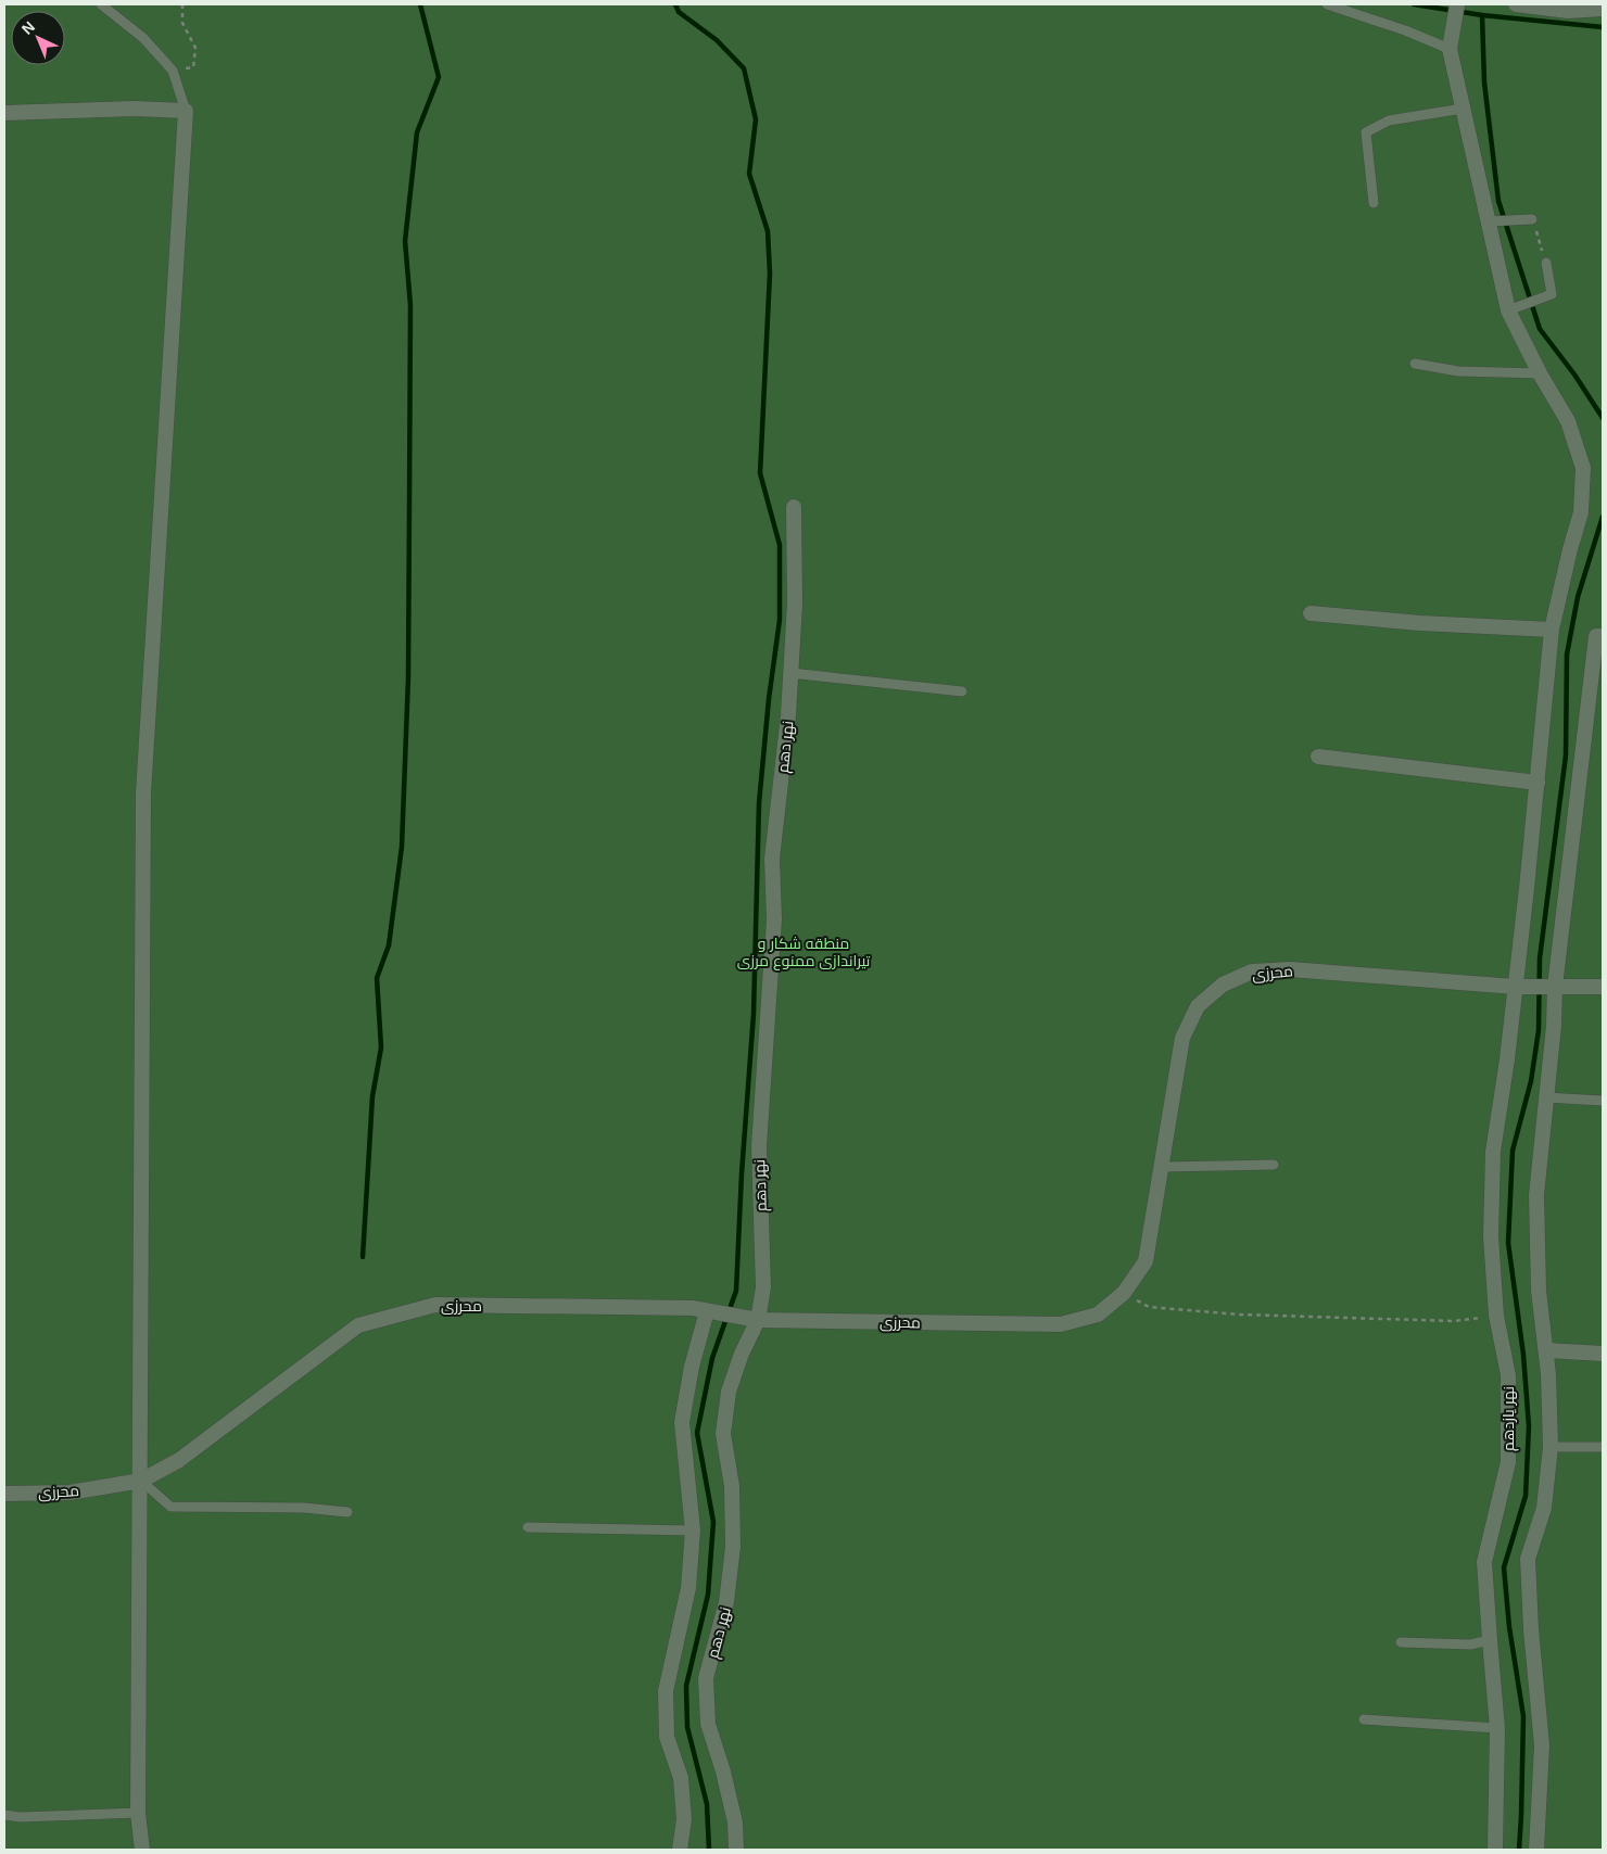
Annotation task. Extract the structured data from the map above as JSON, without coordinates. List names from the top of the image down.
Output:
{
  "streets": {
    "street": ["نهر دهم", "محرزی", "نهر یازدهم"]
  },
  "crossings": [
    ["نهر دهم", "محرزی"],
    ["محرزی", "نهر یازدهم"]
  ],
  "parks": ["منطقه شکار و تیراندازی ممنوع مرزی"],
  "north": "top left"
}
